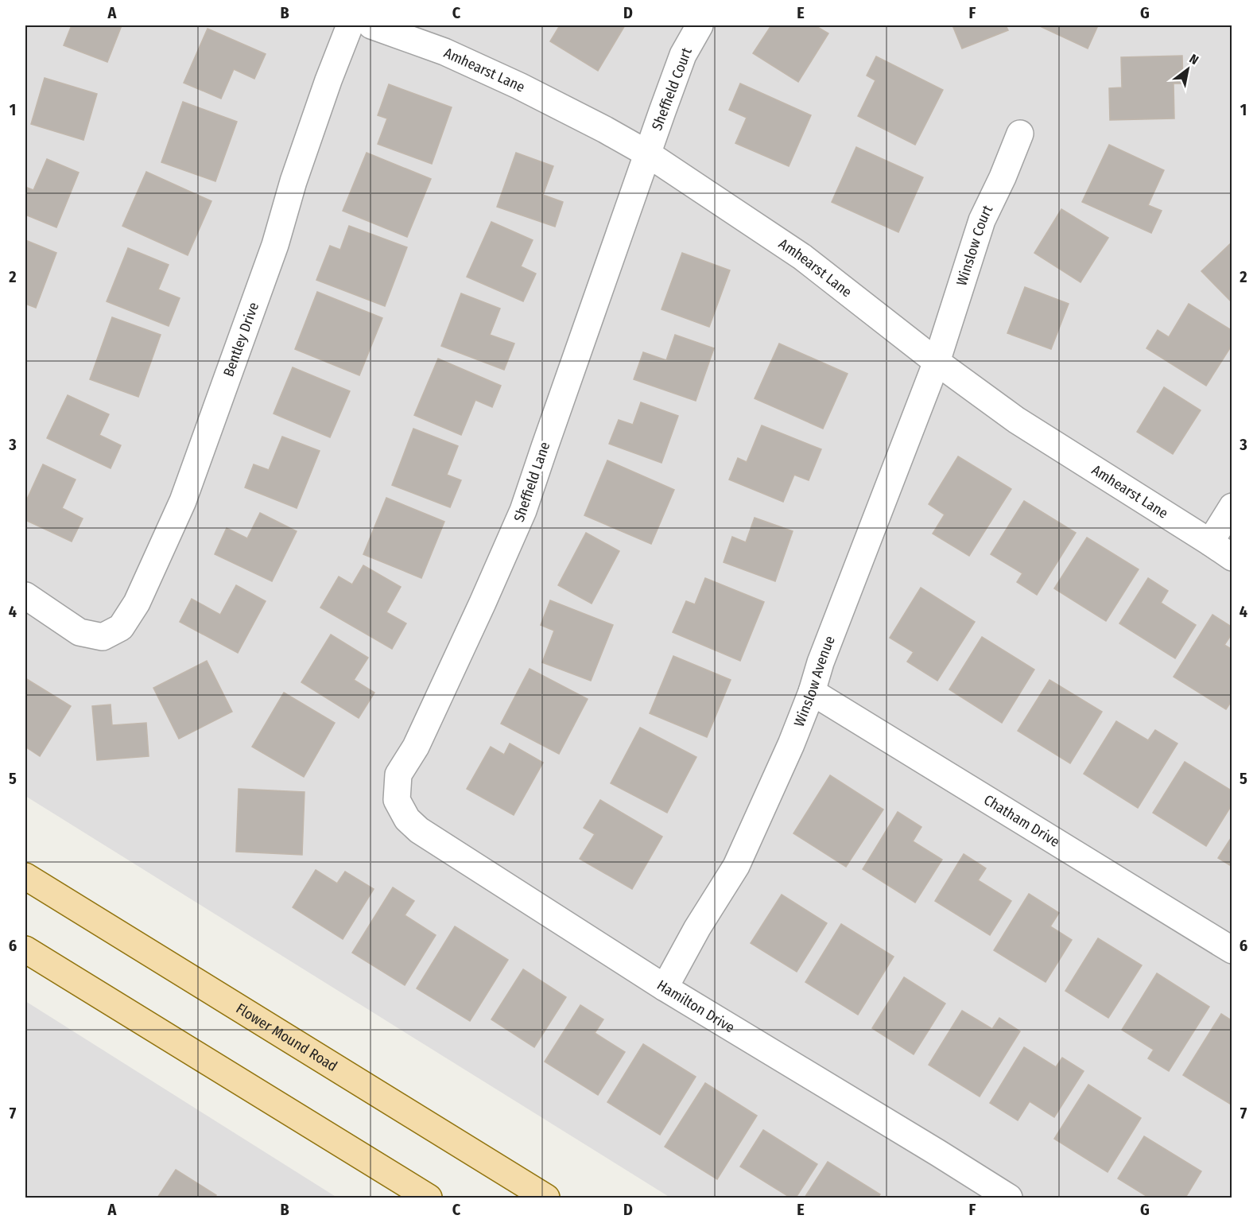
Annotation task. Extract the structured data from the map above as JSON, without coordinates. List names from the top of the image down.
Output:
{
  "streets": {
    "main road": ["Flower Mound Road"],
    "street": [
      "Amhearst Lane",
      "Sheffield Court",
      "Winslow Court",
      "Bentley Drive",
      "Sheffield Lane",
      "Winslow Avenue",
      "Chatham Drive",
      "Hamilton Drive"
    ]
  },
  "crossings": [
    ["Amhearst Lane", "Sheffield Court"],
    ["Amhearst Lane", "Winslow Court"],
    ["Amhearst Lane", "Sheffield Lane"],
    ["Amhearst Lane", "Winslow Avenue"],
    ["Sheffield Court", "Sheffield Lane"],
    ["Winslow Court", "Winslow Avenue"],
    ["Sheffield Lane", "Hamilton Drive"],
    ["Winslow Avenue", "Chatham Drive"],
    ["Winslow Avenue", "Hamilton Drive"]
  ],
  "north": "top right",
  "grid": {
    "columns": [
      "A",
      "B",
      "C",
      "D",
      "E",
      "F",
      "G"
    ],
    "rows": [
      "1",
      "2",
      "3",
      "4",
      "5",
      "6",
      "7"
    ]
  }
}
